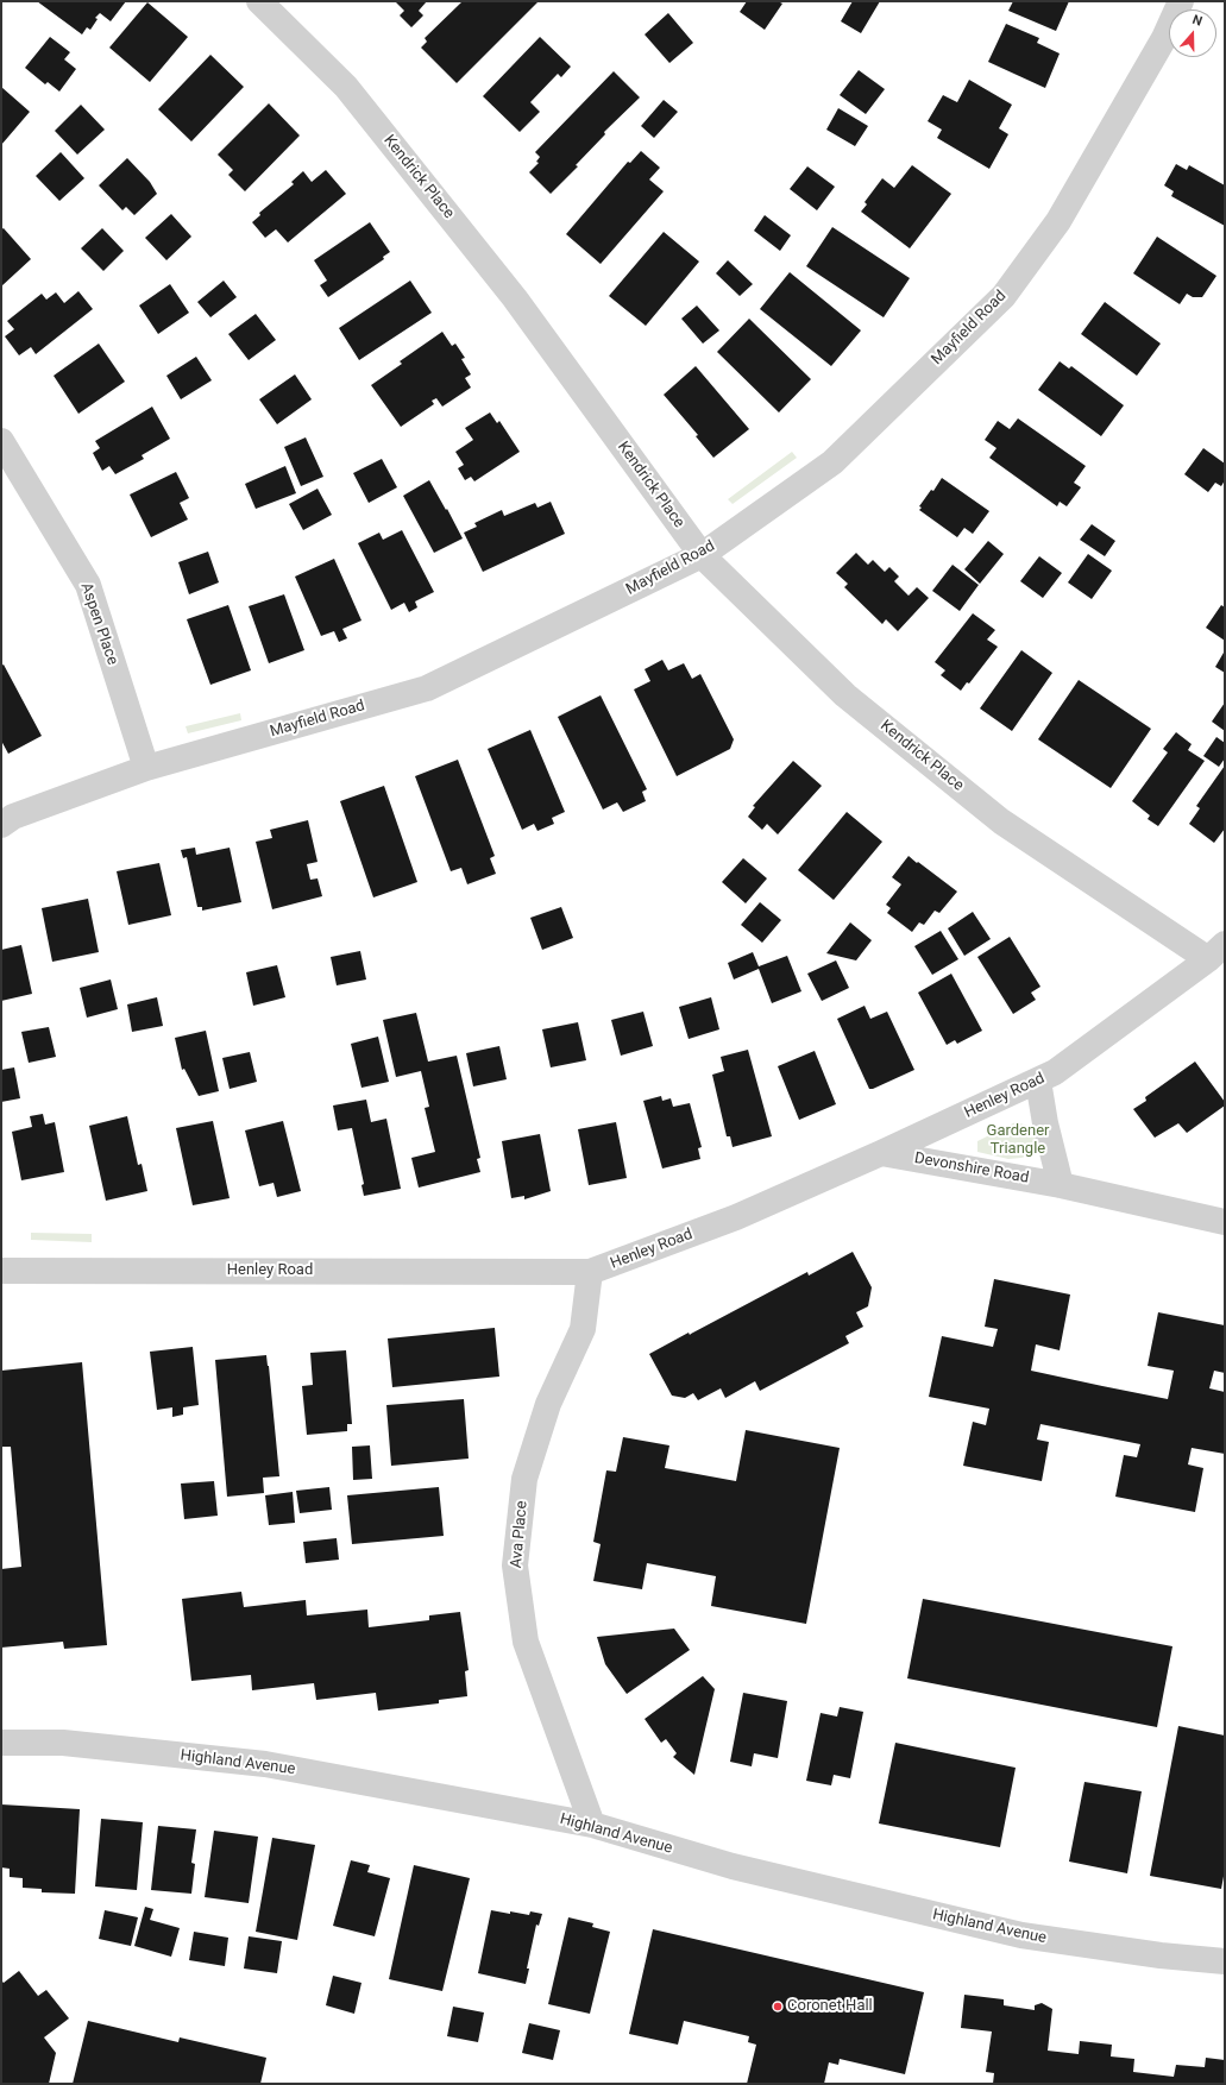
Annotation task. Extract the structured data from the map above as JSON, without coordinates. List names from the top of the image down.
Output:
{
  "streets": {
    "street": [
      "Kendrick Place",
      "Mayfield Road",
      "Aspen Place",
      "Henley Road",
      "Devonshire Road",
      "Ava Place",
      "Highland Avenue"
    ]
  },
  "crossings": [
    ["Kendrick Place", "Mayfield Road"],
    ["Kendrick Place", "Henley Road"],
    ["Mayfield Road", "Aspen Place"],
    ["Henley Road", "Devonshire Road"],
    ["Henley Road", "Ava Place"],
    ["Ava Place", "Highland Avenue"]
  ],
  "parks": ["Gardener Triangle"],
  "places": ["Coronet Hall"],
  "north": "top"
}
